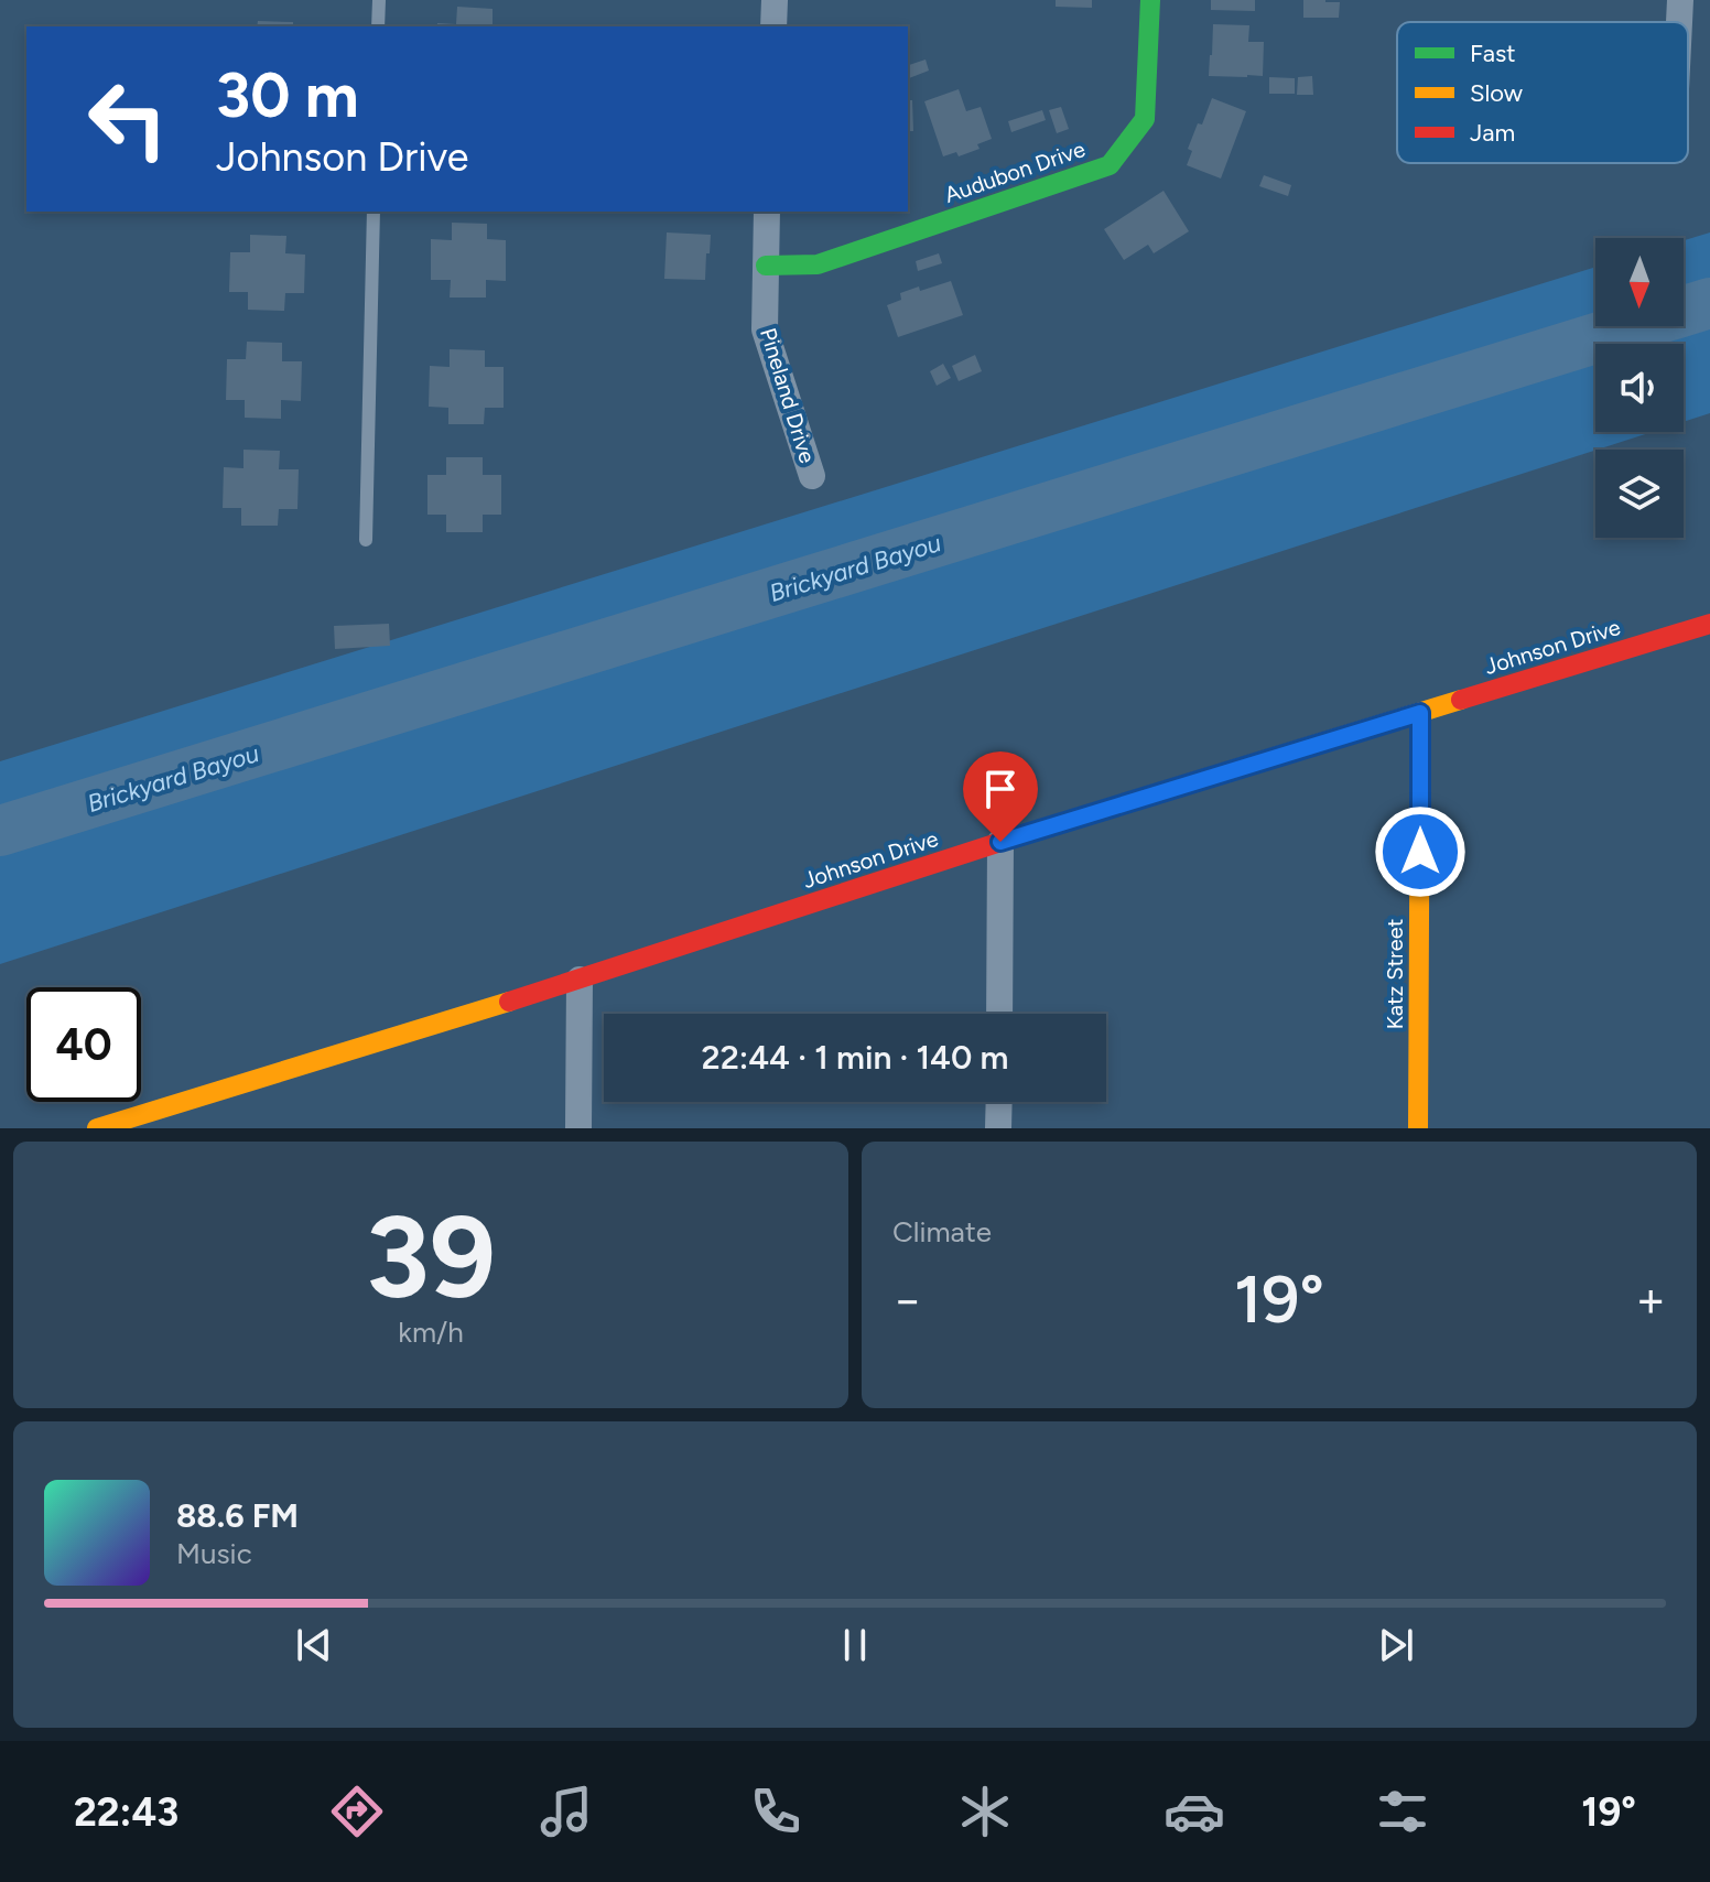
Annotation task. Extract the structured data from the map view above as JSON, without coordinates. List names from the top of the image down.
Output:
{
  "streets": {
    "street": [
      "Audubon Drive",
      "Pineland Drive",
      "Johnson Drive",
      "Katz Street"
    ]
  },
  "crossings": [
    ["Audubon Drive", "Pineland Drive"],
    ["Johnson Drive", "Katz Street"]
  ],
  "water": ["Brickyard Bayou"],
  "legend": ["Fast", "Slow", "Jam"],
  "north": "bottom",
  "page": {
    "turn": ["30 m", "Johnson Drive"],
    "limit": "40",
    "trip": "22:44 · 1 min · 140 m",
    "tile": [
      ["39", "km/h"],
      "Climate"
    ],
    "heat": ["−", "19°", "+"],
    "song": ["88.6 FM", "Music"],
    "tabs": ["22:43", "19°"]
  }
}
